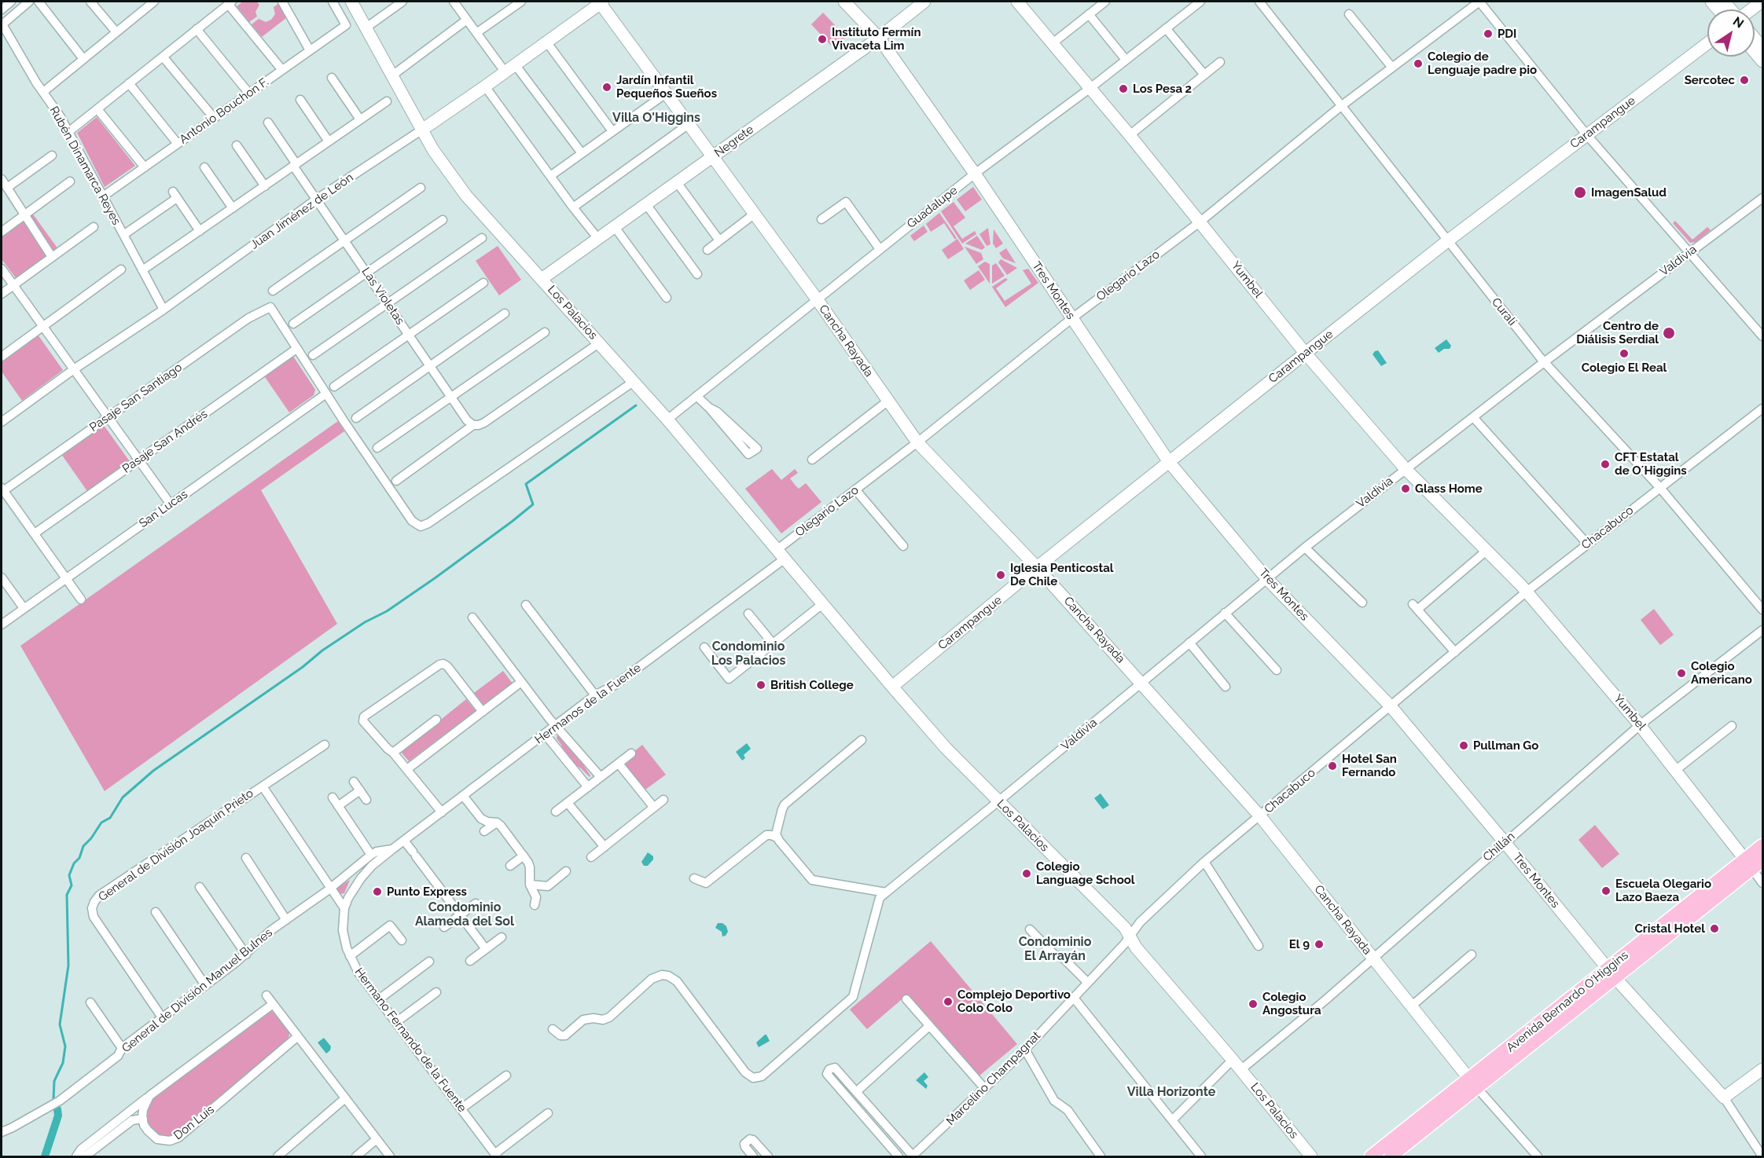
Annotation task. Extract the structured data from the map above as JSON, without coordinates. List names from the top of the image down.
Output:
{
  "streets": {
    "main road": ["Avenida Bernardo O'Higgins"],
    "street": [
      "Antonio Bouchon F.",
      "Carampangue",
      "Negrete",
      "Rubén Dinamarca Reyes",
      "Guadalupe",
      "Juan Jiménez de León",
      "Valdivia",
      "Olegario Lazo",
      "Yumbel",
      "Tres Montes",
      "Las Violetas",
      "Curalí",
      "Los Palacios",
      "Cancha Rayada",
      "Pasaje San Santiago",
      "Pasaje San Andrés",
      "San Lucas",
      "Chacabuco",
      "Hermanos de la Fuente",
      "General de División Joaquín Prieto",
      "Chillán",
      "General de División Manuel Bulnes",
      "Hermano Fernando de la Fuente",
      "Marcelino Champagnat",
      "Don Luis"
    ]
  },
  "crossings": [
    ["Antonio Bouchon F.", "Rubén Dinamarca Reyes"],
    ["Carampangue", "Yumbel"],
    ["Carampangue", "Tres Montes"],
    ["Carampangue", "Curalí"],
    ["Carampangue", "Los Palacios"],
    ["Carampangue", "Cancha Rayada"],
    ["Negrete", "Tres Montes"],
    ["Negrete", "Los Palacios"],
    ["Negrete", "Cancha Rayada"],
    ["Rubén Dinamarca Reyes", "Juan Jiménez de León"],
    ["Guadalupe", "Yumbel"],
    ["Guadalupe", "Tres Montes"],
    ["Guadalupe", "Los Palacios"],
    ["Guadalupe", "Cancha Rayada"],
    ["Juan Jiménez de León", "Las Violetas"],
    ["Juan Jiménez de León", "Los Palacios"],
    ["Juan Jiménez de León", "Cancha Rayada"],
    ["Valdivia", "Yumbel"],
    ["Valdivia", "Tres Montes"],
    ["Valdivia", "Curalí"],
    ["Valdivia", "Los Palacios"],
    ["Valdivia", "Cancha Rayada"],
    ["Olegario Lazo", "Yumbel"],
    ["Olegario Lazo", "Tres Montes"],
    ["Olegario Lazo", "Curalí"],
    ["Olegario Lazo", "Los Palacios"],
    ["Olegario Lazo", "Cancha Rayada"],
    ["Olegario Lazo", "Hermanos de la Fuente"],
    ["Yumbel", "Chacabuco"],
    ["Yumbel", "Chillán"],
    ["Yumbel", "Avenida Bernardo O'Higgins"],
    ["Tres Montes", "Chacabuco"],
    ["Tres Montes", "Chillán"],
    ["Tres Montes", "Avenida Bernardo O'Higgins"],
    ["Curalí", "Chacabuco"],
    ["Los Palacios", "Chacabuco"],
    ["Los Palacios", "Hermanos de la Fuente"],
    ["Los Palacios", "Chillán"],
    ["Los Palacios", "Marcelino Champagnat"],
    ["Cancha Rayada", "Chacabuco"],
    ["Cancha Rayada", "Chillán"],
    ["Cancha Rayada", "Avenida Bernardo O'Higgins"],
    ["Pasaje San Santiago", "Pasaje San Andrés"],
    ["Chacabuco", "Marcelino Champagnat"],
    ["Hermanos de la Fuente", "General de División Manuel Bulnes"],
    ["Hermanos de la Fuente", "Hermano Fernando de la Fuente"],
    ["General de División Joaquín Prieto", "General de División Manuel Bulnes"],
    ["General de División Manuel Bulnes", "Hermano Fernando de la Fuente"]
  ],
  "districts": [
    "Villa O'Higgins",
    "Condominio Los Palacios",
    "Condominio Alameda del Sol",
    "Condominio El Arrayán",
    "Villa Horizonte"
  ],
  "places": [
    "PDI",
    "Instituto Fermín Vivaceta Lim",
    "Colegio de Lenguaje padre pio",
    "Sercotec",
    "Jardín Infantil Pequeños Sueños",
    "Los Pesa 2",
    "ImagenSalud",
    "Centro de Diálisis Serdial",
    "Colegio El Real",
    "CFT Estatal de O´Higgins",
    "Glass Home",
    "Iglesia Penticostal De Chile",
    "Colegio Americano",
    "British College",
    "Pullman Go",
    "Hotel San Fernando",
    "Colegio Language School",
    "Escuela Olegario Lazo Baeza",
    "Punto Express",
    "Cristal Hotel",
    "El 9",
    "Complejo Deportivo Colo Colo",
    "Colegio Angostura"
  ],
  "north": "top right"
}
